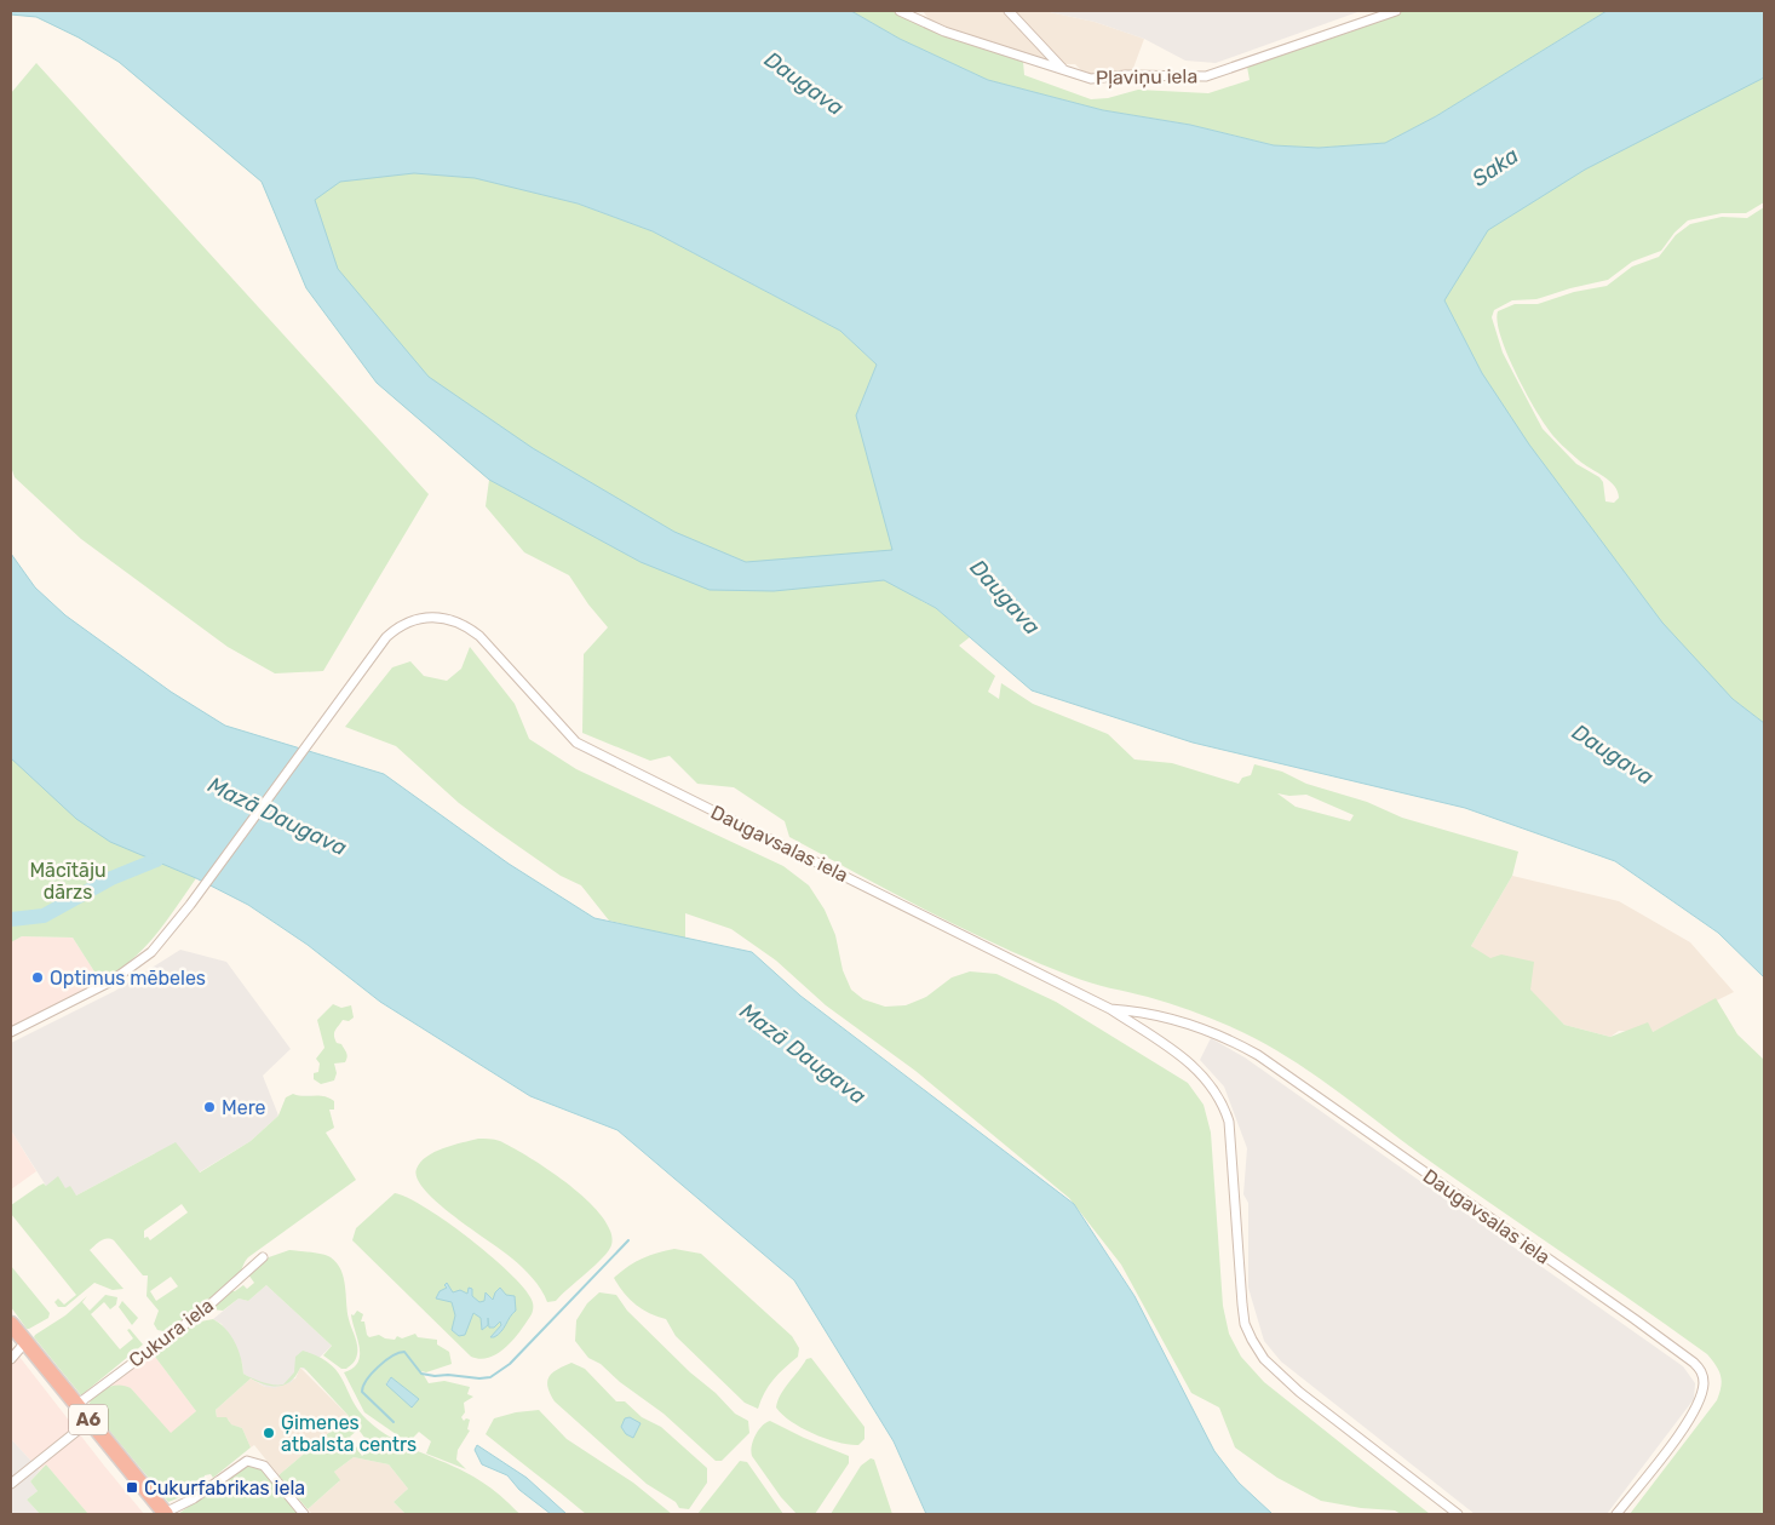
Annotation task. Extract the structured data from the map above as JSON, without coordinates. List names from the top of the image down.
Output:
{
  "streets": {
    "highway": ["A6"],
    "street": ["Pļaviņu iela", "Daugavsalas iela", "Cukura iela"]
  },
  "crossings": [
    ["Cukura iela", "A6"]
  ],
  "water": ["Daugava", "Saka", "Mazā Daugava"],
  "parks": ["Mācītāju dārzs"],
  "places": {
    "other": ["Optimus mēbeles", "Mere", "Ģimenes atbalsta centrs"],
    "transit": ["Cukurfabrikas iela"]
  }
}
